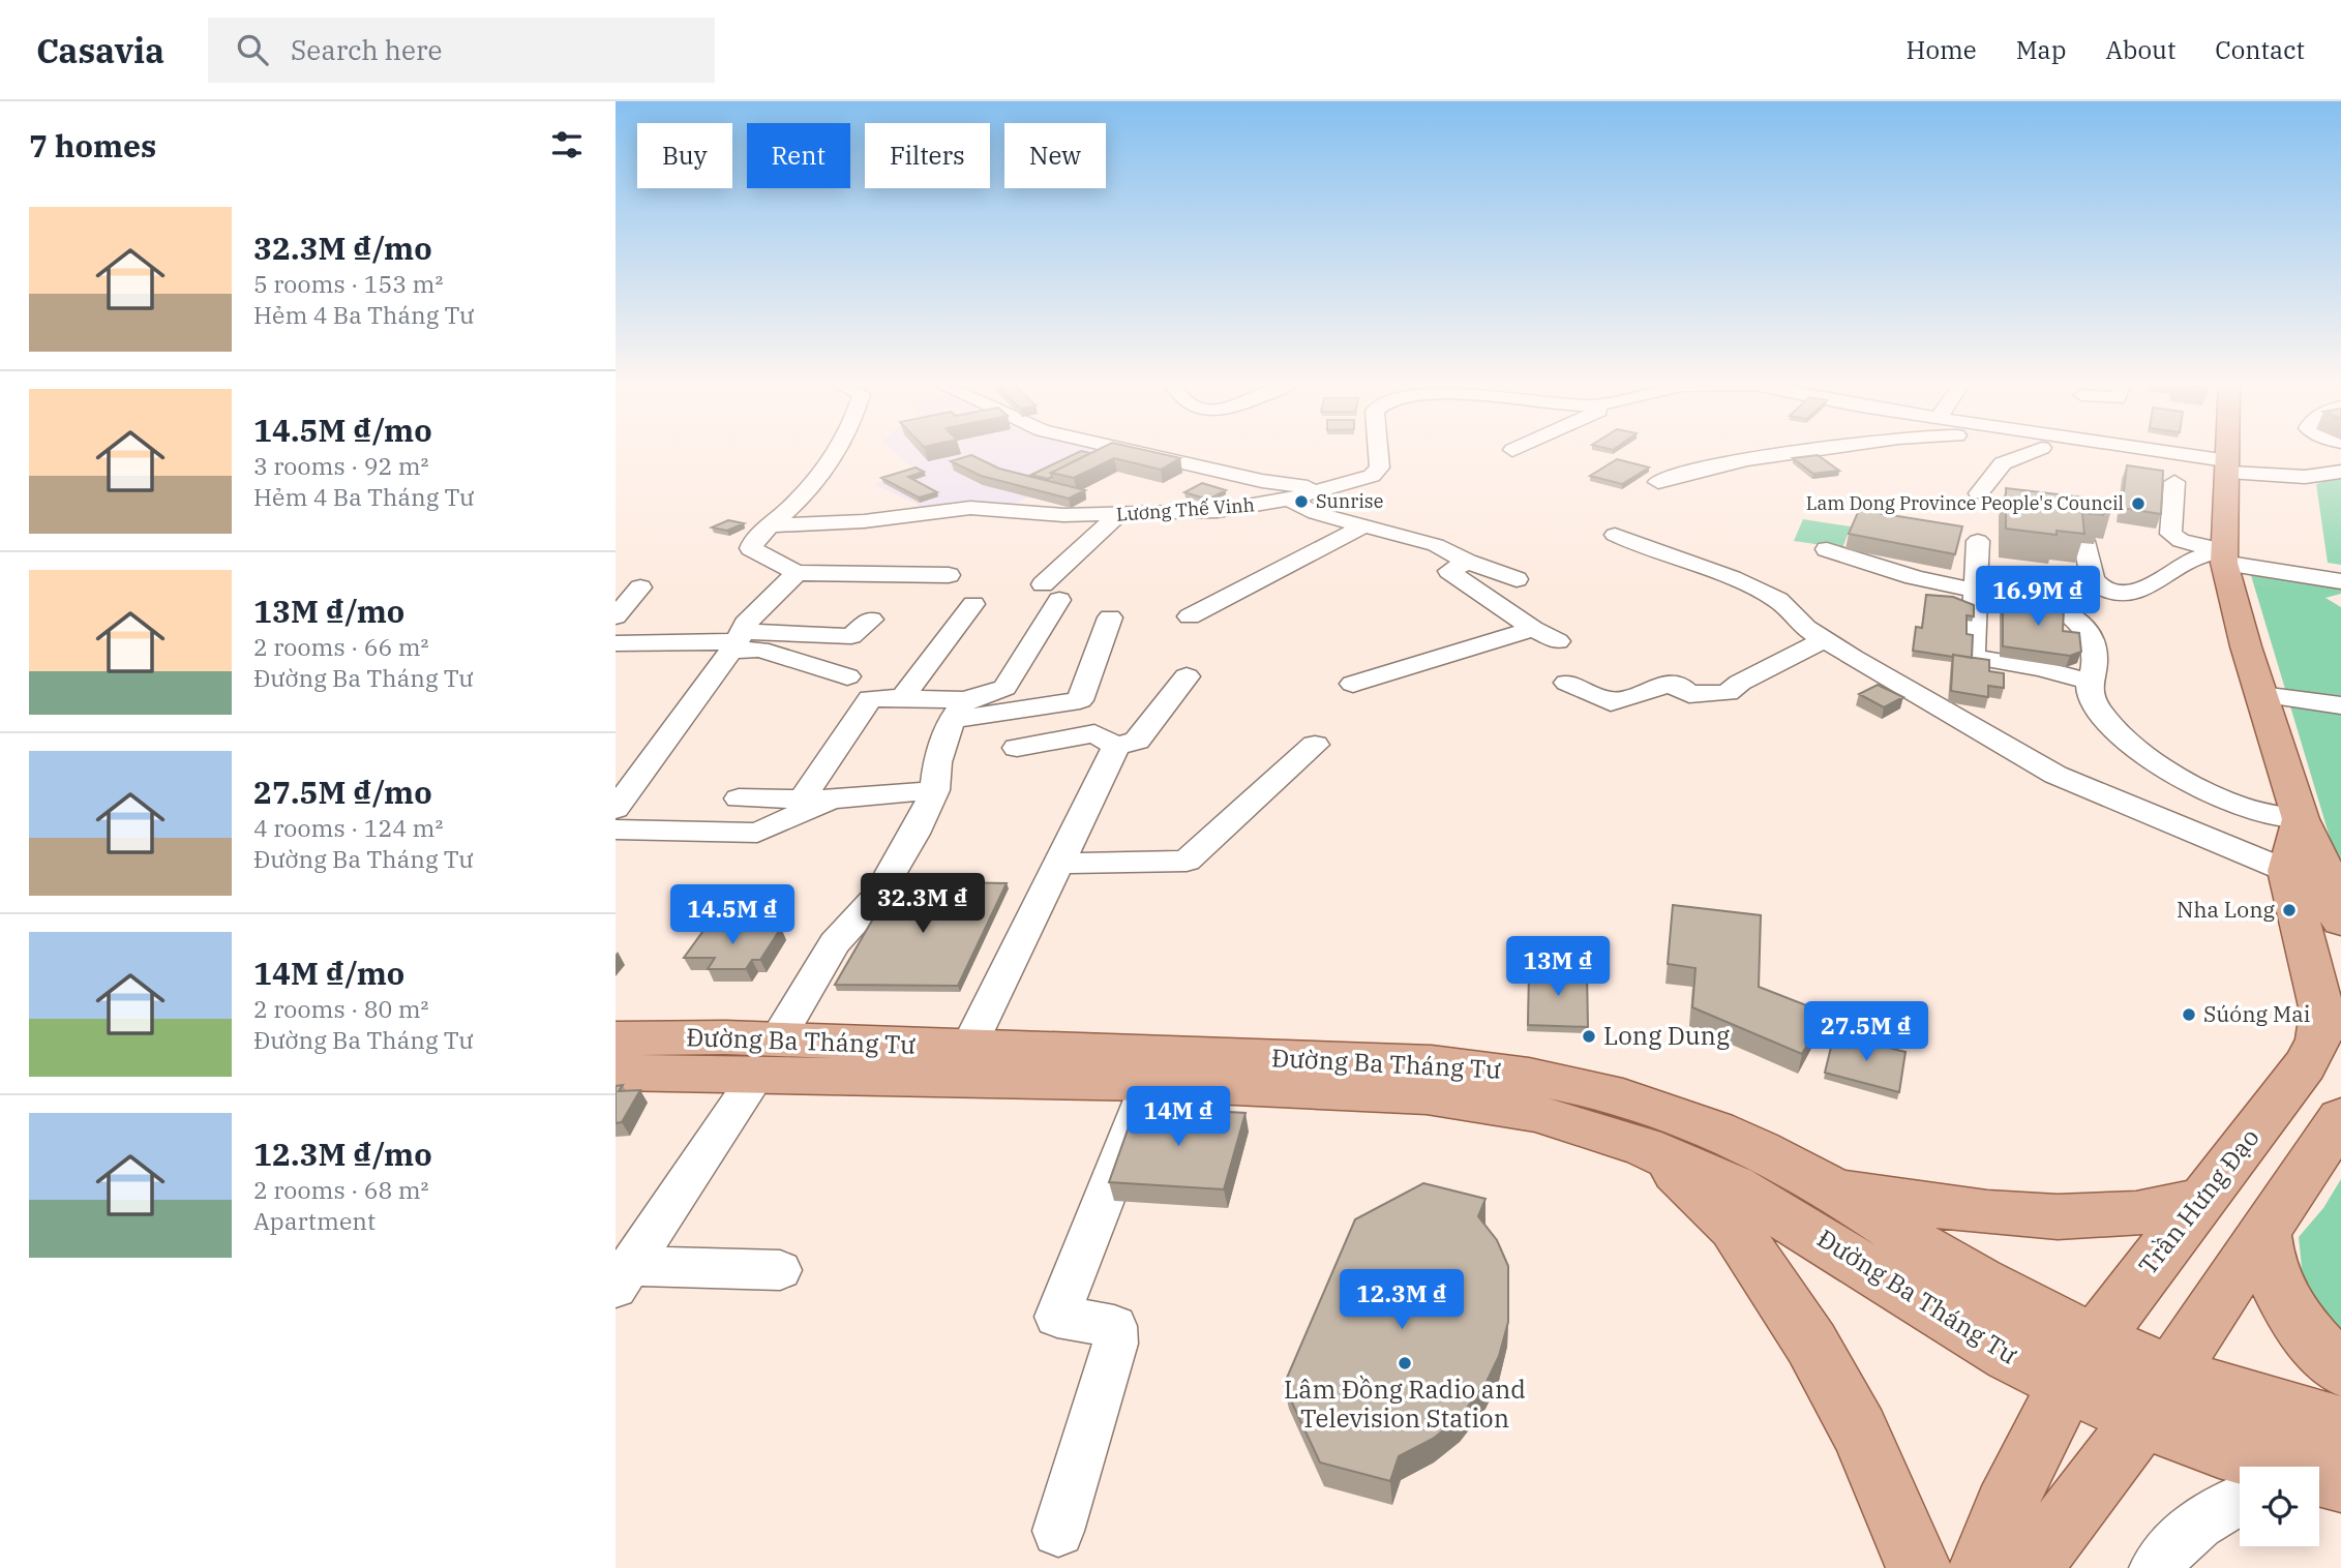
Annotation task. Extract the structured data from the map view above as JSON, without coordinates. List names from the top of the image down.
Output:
{
  "streets": {
    "main road": ["Đường Ba Tháng Tư", "Trần Hưng Đạo"],
    "street": ["Lương Thế Vinh"]
  },
  "crossings": [
    ["Đường Ba Tháng Tư", "Trần Hưng Đạo"]
  ],
  "places": [
    "Sunrise",
    "Lam Dong Province People's Council",
    "Nha Long",
    "Súóng Mai",
    "Long Dung",
    "Lâm Đồng Radio and Television Station"
  ],
  "page": {
    "header": "Casavia",
    "search": "Search here",
    "nav": [
      "Home",
      "Map",
      "About",
      "Contact"
    ],
    "heading": "7 homes",
    "chip": [
      "Buy",
      "Rent",
      "Filters",
      "New"
    ],
    "list": [
      {
        "name": "32.3M ₫/mo",
        "note": "5 rooms · 153 m² · Hẻm 4 Ba Tháng Tư"
      },
      {
        "name": "14.5M ₫/mo",
        "note": "3 rooms · 92 m² · Hẻm 4 Ba Tháng Tư"
      },
      {
        "name": "13M ₫/mo",
        "note": "2 rooms · 66 m² · Đường Ba Tháng Tư"
      },
      {
        "name": "27.5M ₫/mo",
        "note": "4 rooms · 124 m² · Đường Ba Tháng Tư"
      },
      {
        "name": "14M ₫/mo",
        "note": "2 rooms · 80 m² · Đường Ba Tháng Tư"
      },
      {
        "name": "12.3M ₫/mo",
        "note": "2 rooms · 68 m² · Apartment"
      }
    ],
    "price": [
      "16.9M ₫",
      "32.3M ₫",
      "14.5M ₫",
      "13M ₫",
      "27.5M ₫",
      "14M ₫",
      "12.3M ₫"
    ]
  }
}
